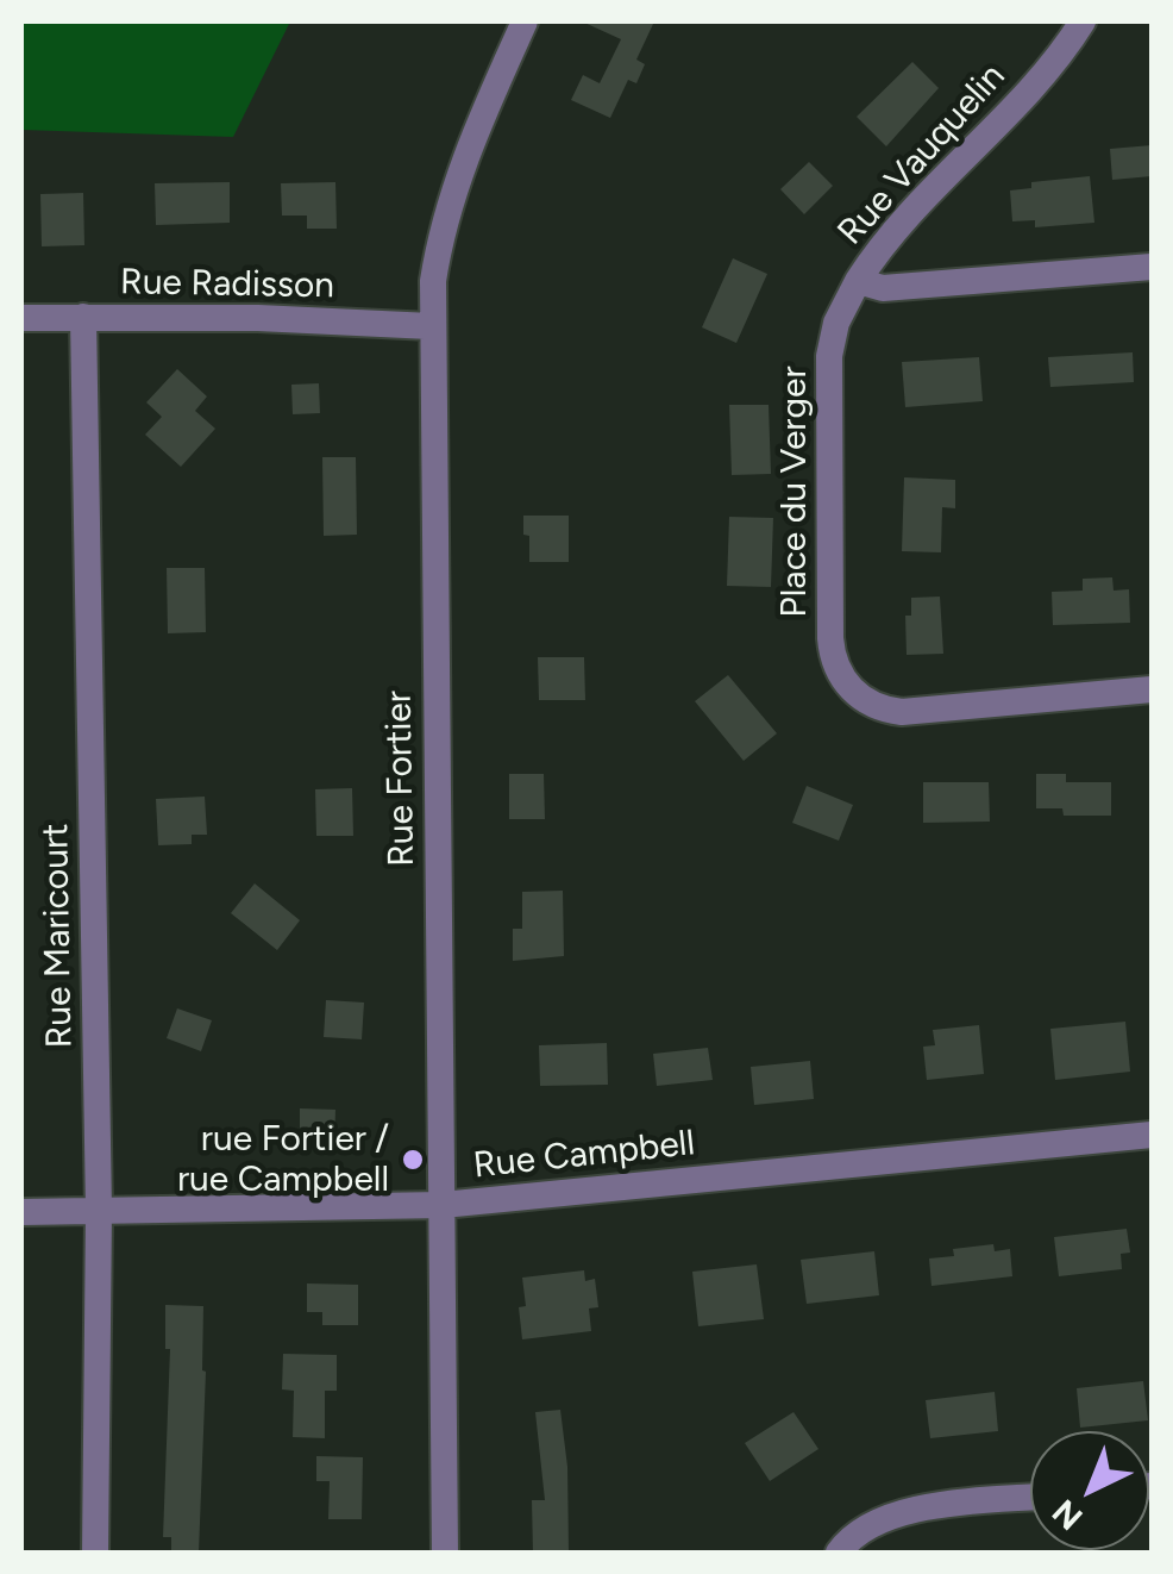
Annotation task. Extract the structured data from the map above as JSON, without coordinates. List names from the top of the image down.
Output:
{
  "streets": {
    "street": [
      "Rue Vauquelin",
      "Rue Radisson",
      "Place du Verger",
      "Rue Fortier",
      "Rue Maricourt",
      "Rue Campbell"
    ]
  },
  "crossings": [
    ["Rue Vauquelin", "Place du Verger"],
    ["Rue Radisson", "Rue Fortier"],
    ["Rue Radisson", "Rue Maricourt"],
    ["Rue Fortier", "Rue Campbell"],
    ["Rue Maricourt", "Rue Campbell"]
  ],
  "places": ["rue Fortier / rue Campbell"],
  "north": "bottom left"
}
